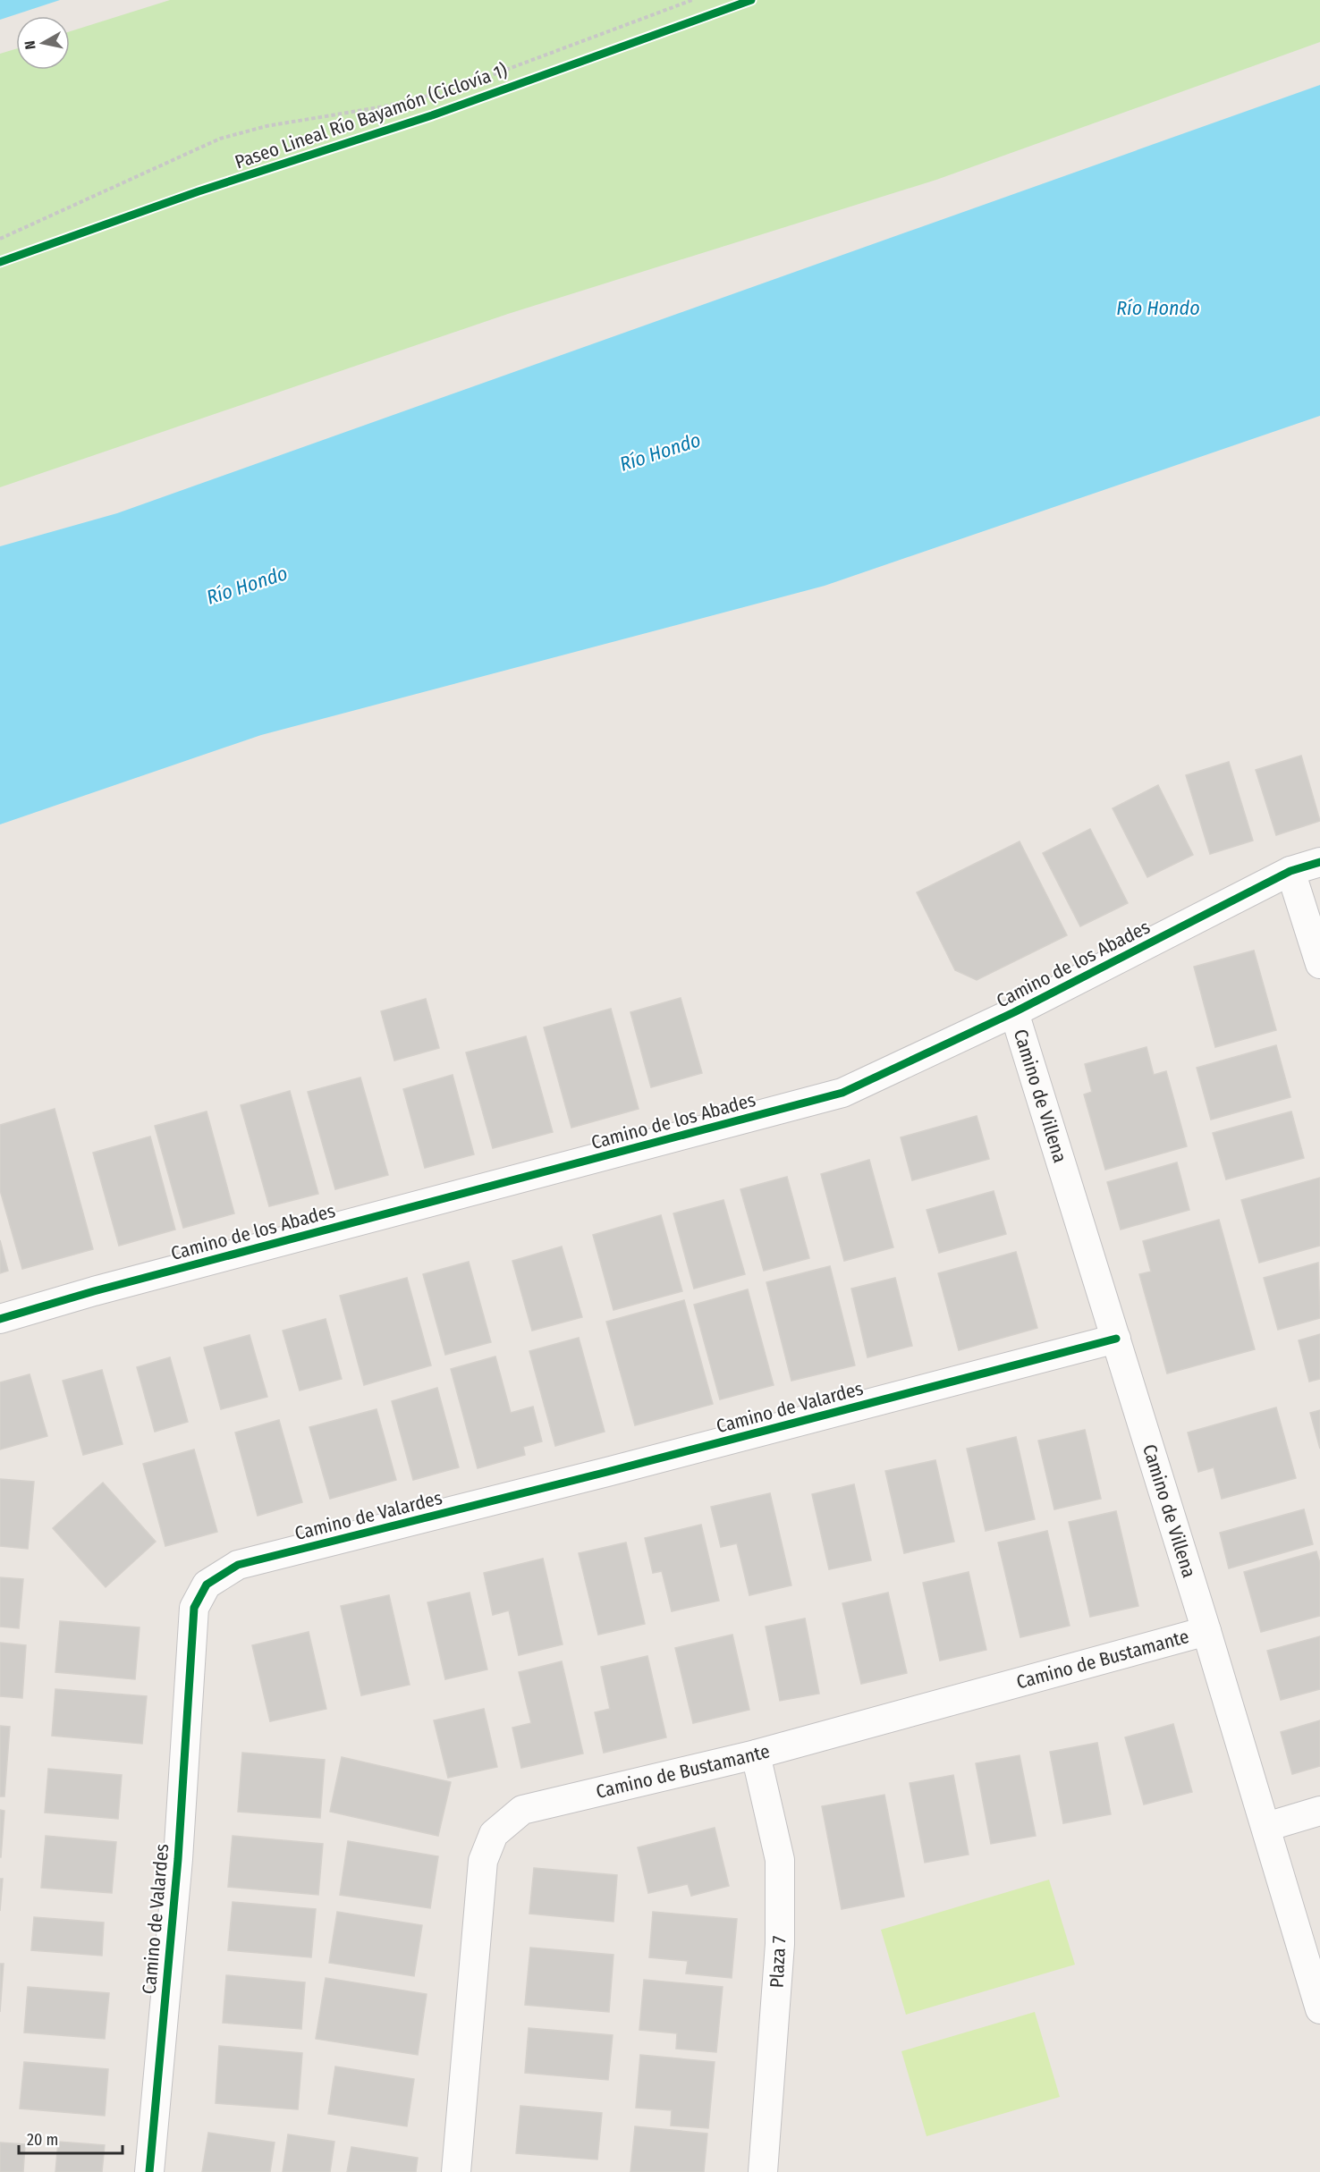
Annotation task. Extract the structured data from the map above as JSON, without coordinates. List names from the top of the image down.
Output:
{
  "streets": {
    "street": [
      "Camino de los Abades",
      "Camino de Villena",
      "Camino de Valardes",
      "Camino de Bustamante",
      "Plaza 7"
    ],
    "cycle path": ["Paseo Lineal Río Bayamón (Ciclovía 1)"]
  },
  "crossings": [
    ["Camino de los Abades", "Camino de Villena"],
    ["Camino de Villena", "Camino de Valardes"],
    ["Camino de Villena", "Camino de Bustamante"],
    ["Camino de Bustamante", "Plaza 7"]
  ],
  "water": ["Río Hondo"],
  "scale_bar": "20 m",
  "north": "left"
}
